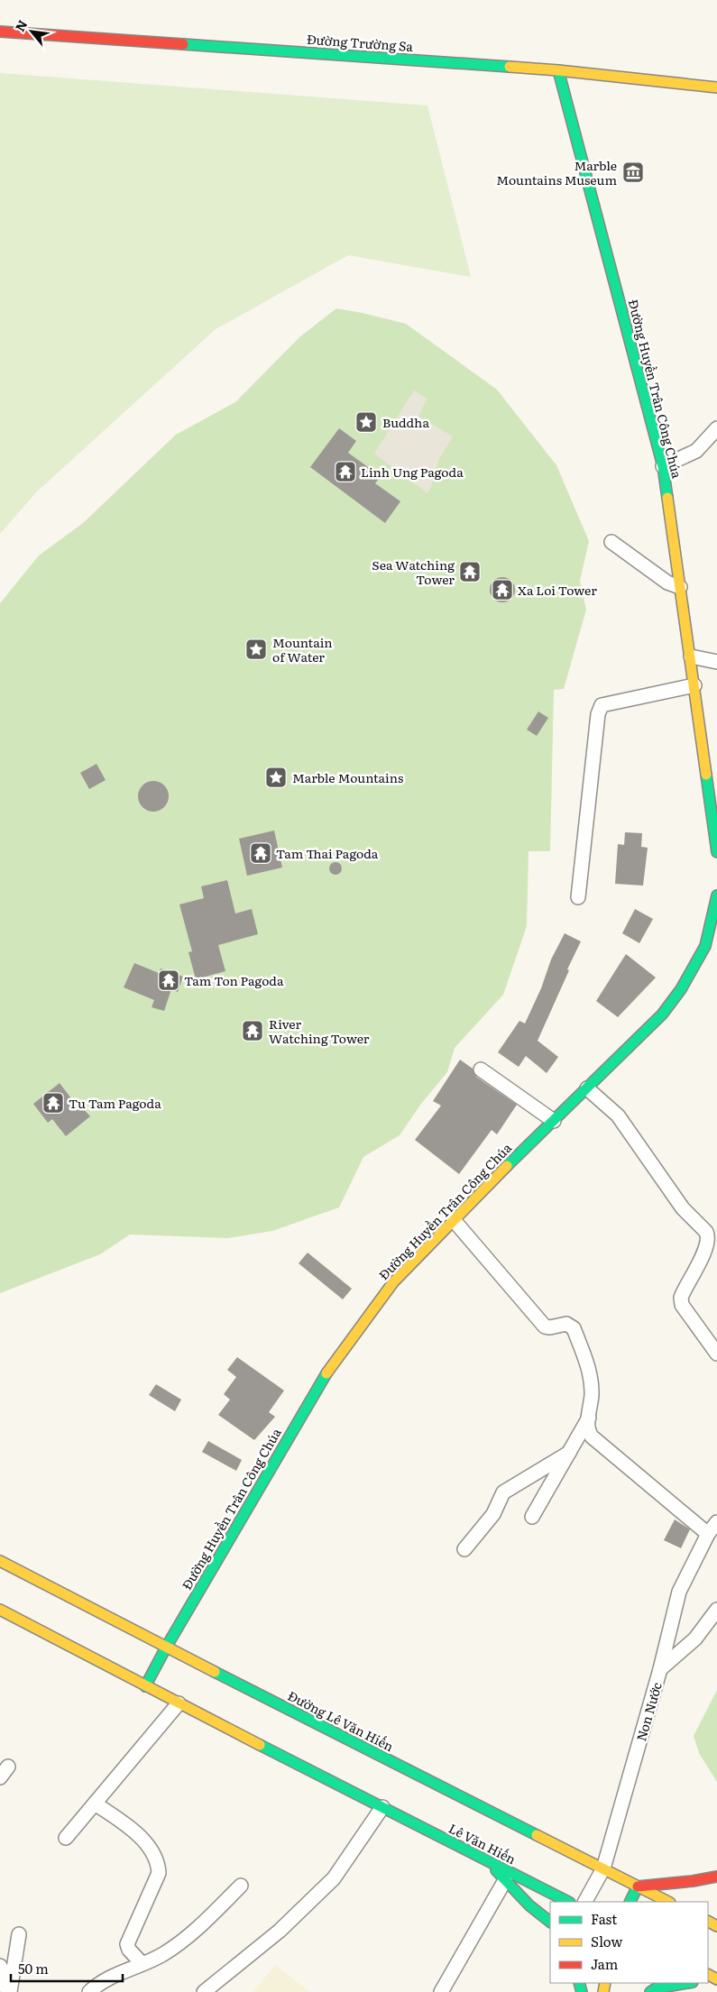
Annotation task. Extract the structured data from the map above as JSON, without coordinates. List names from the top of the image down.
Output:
{
  "streets": {
    "main road": [
      "Đường Trường Sa",
      "Đường Huyền Trân Công Chúa",
      "Đường Lê Văn Hiến",
      "Lê Văn Hiến"
    ],
    "street": ["Non Nước"]
  },
  "crossings": [
    ["Đường Trường Sa", "Đường Huyền Trân Công Chúa"],
    ["Đường Huyền Trân Công Chúa", "Đường Lê Văn Hiến"],
    ["Non Nước", "Đường Lê Văn Hiến"]
  ],
  "places": {
    "museum": ["Marble Mountains Museum"],
    "place": ["Buddha", "Mountain of Water", "Marble Mountains"],
    "temple": [
      "Linh Ung Pagoda",
      "Sea Watching Tower",
      "Xa Loi Tower",
      "Tam Thai Pagoda",
      "Tam Ton Pagoda",
      "River Watching Tower",
      "Tu Tam Pagoda"
    ]
  },
  "legend": ["Fast", "Slow", "Jam"],
  "scale_bar": "50 m",
  "north": "top left"
}
